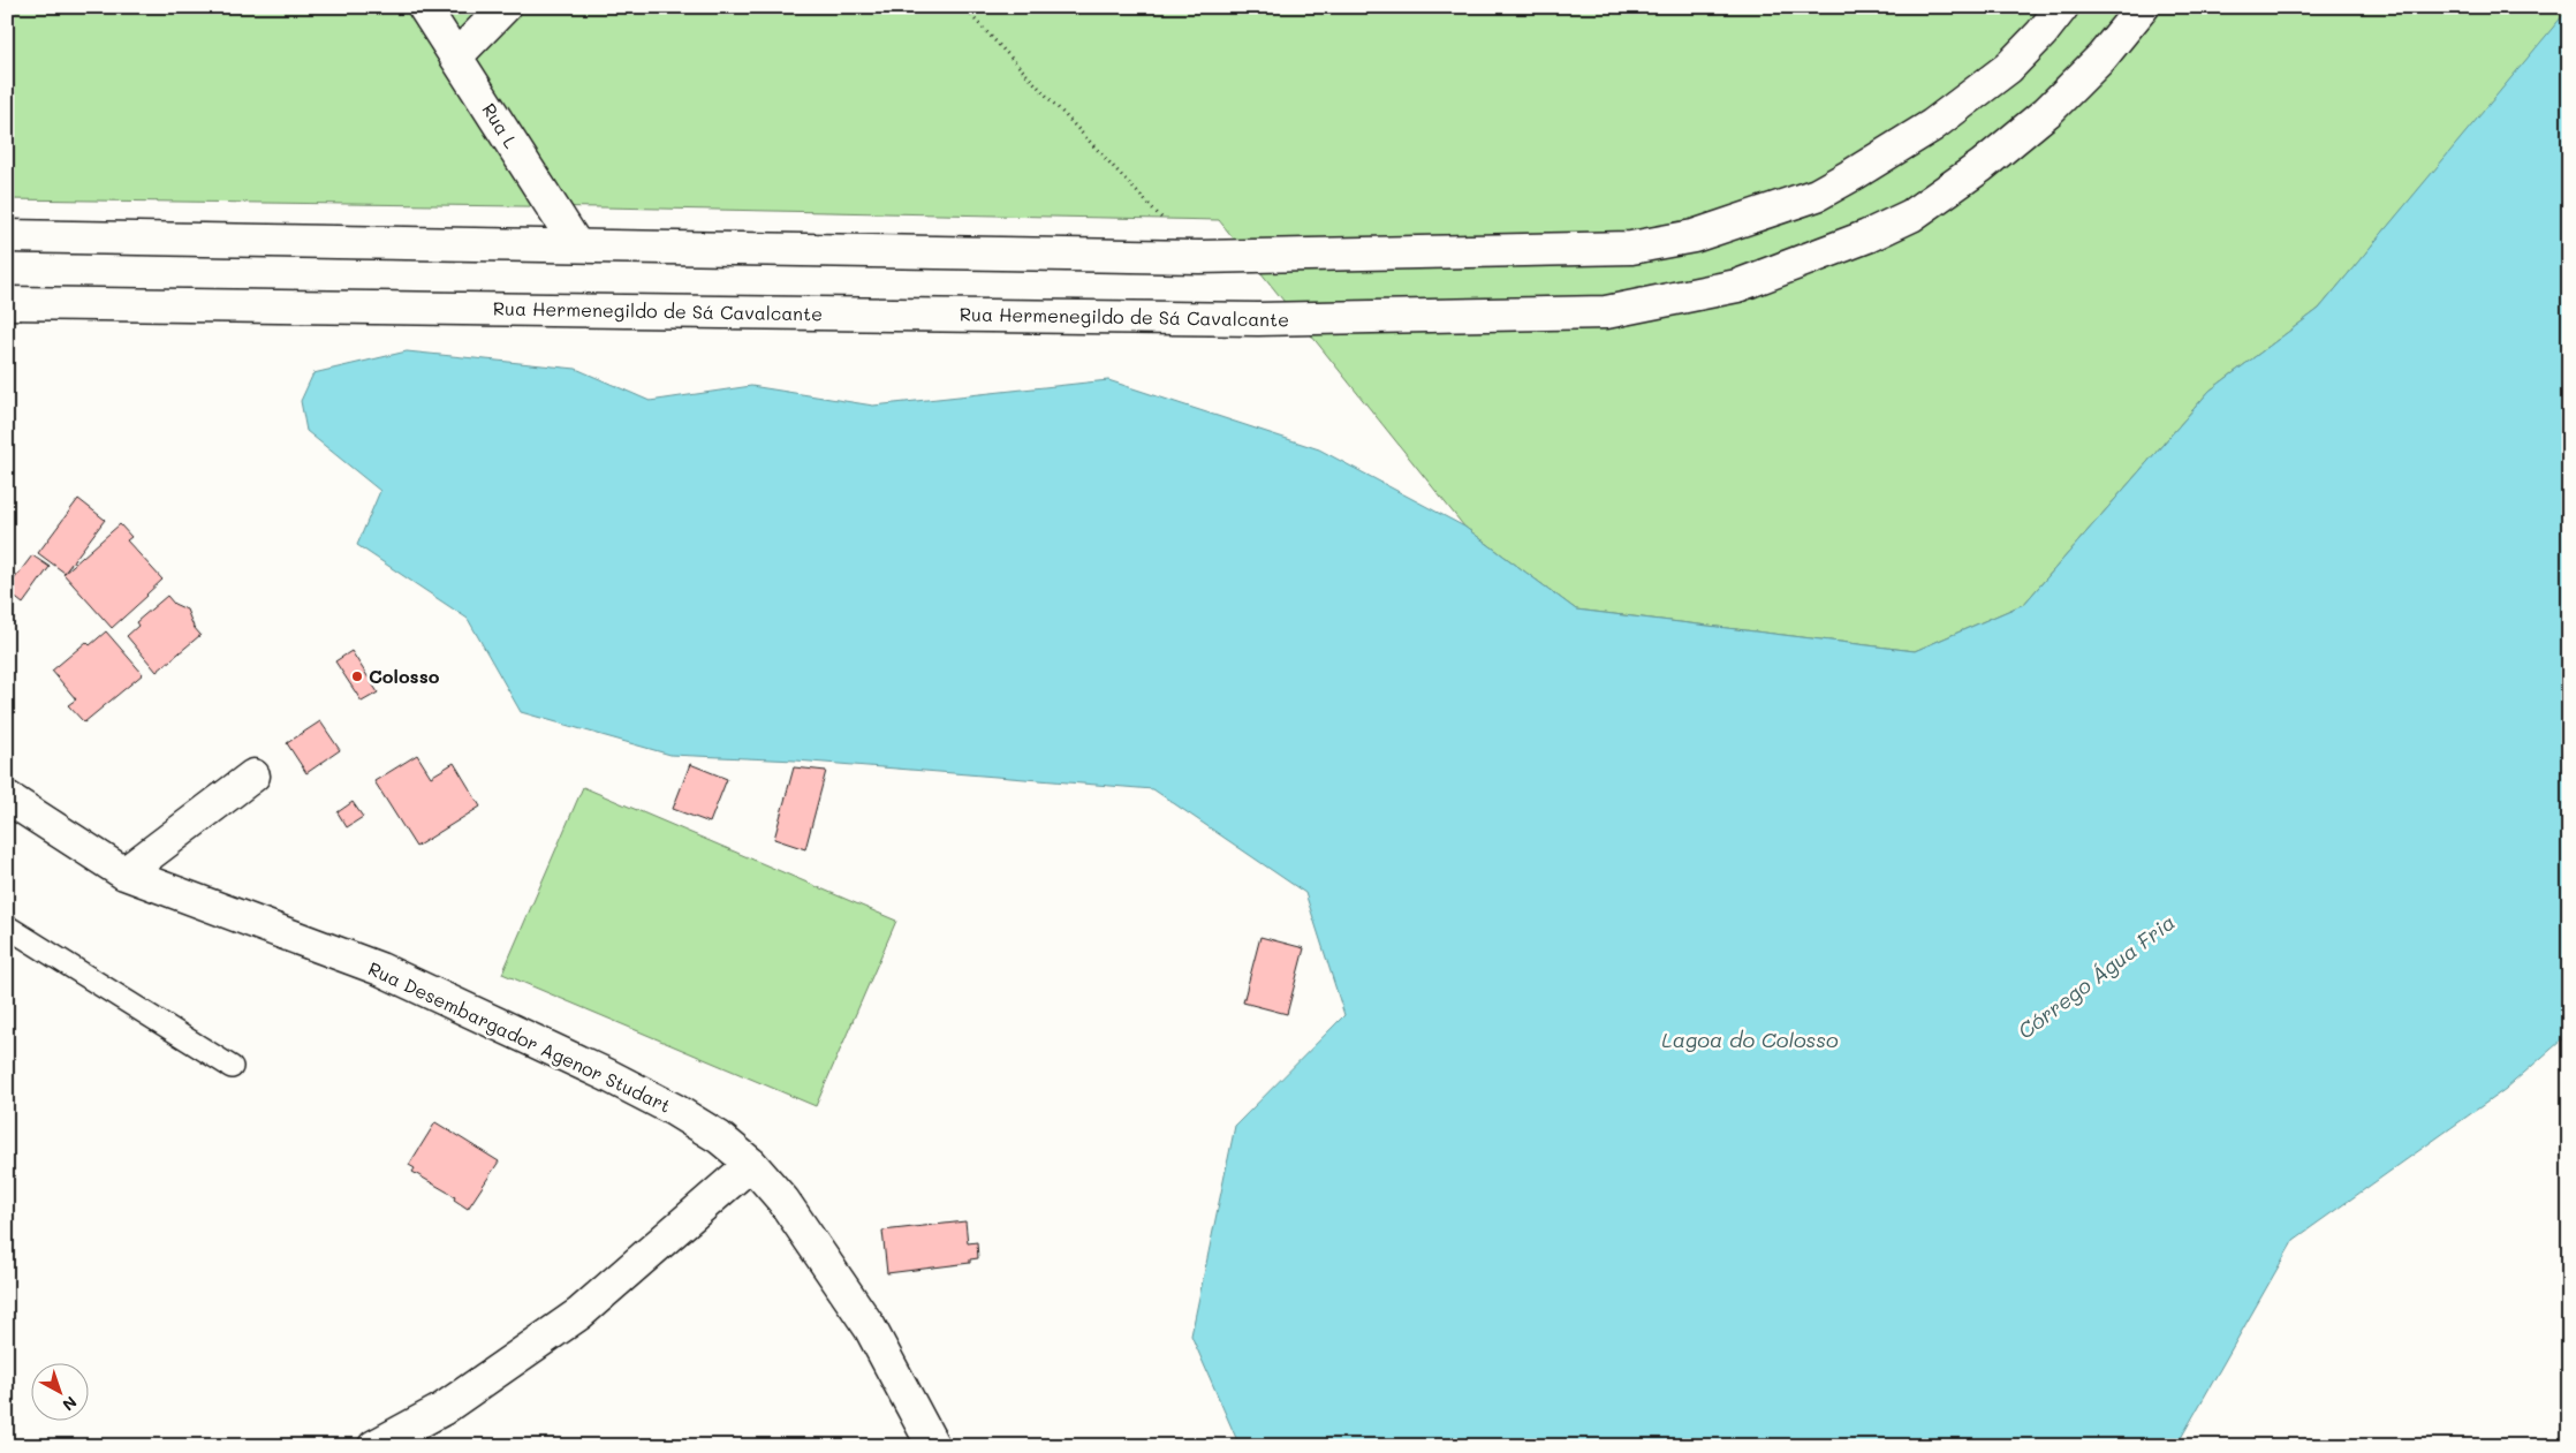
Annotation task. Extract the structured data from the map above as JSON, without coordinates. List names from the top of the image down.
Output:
{
  "streets": {
    "street": ["Rua L", "Rua Hermenegildo de Sá Cavalcante", "Rua Desembargador Agenor Studart"]
  },
  "water": ["Córrego Água Fria", "Lagoa do Colosso"],
  "places": ["Colosso"],
  "north": "bottom right"
}
